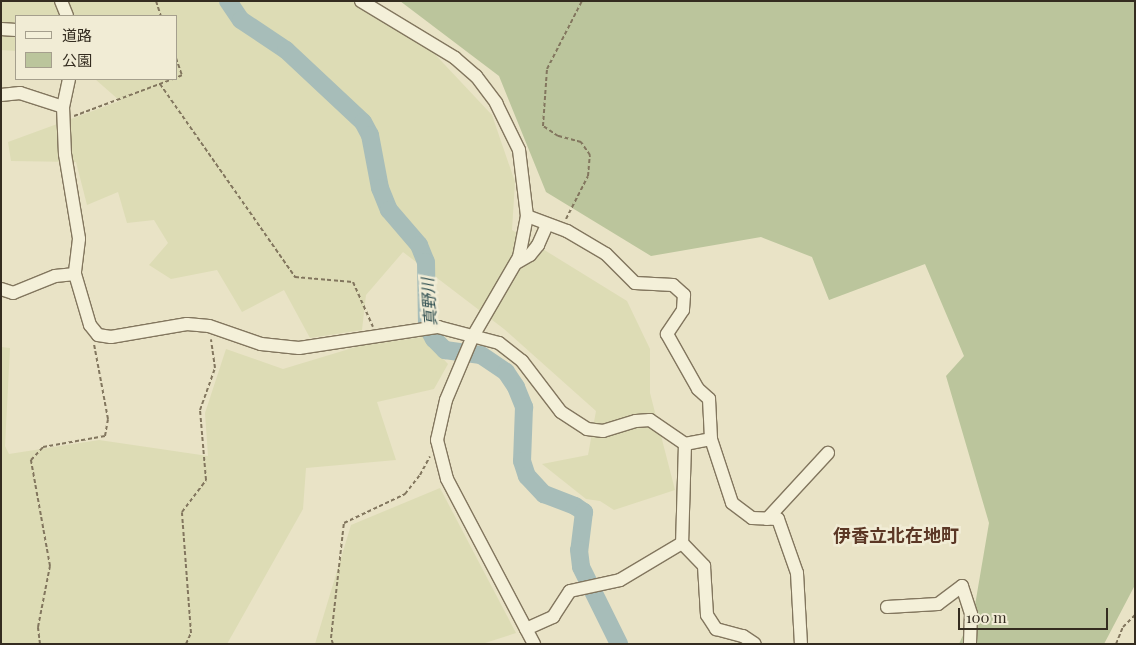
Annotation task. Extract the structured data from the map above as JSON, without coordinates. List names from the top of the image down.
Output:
{
  "districts": ["伊香立北在地町"],
  "water": ["真野川"],
  "legend": ["道路", "公園"],
  "scale_bar": "100 m"
}
